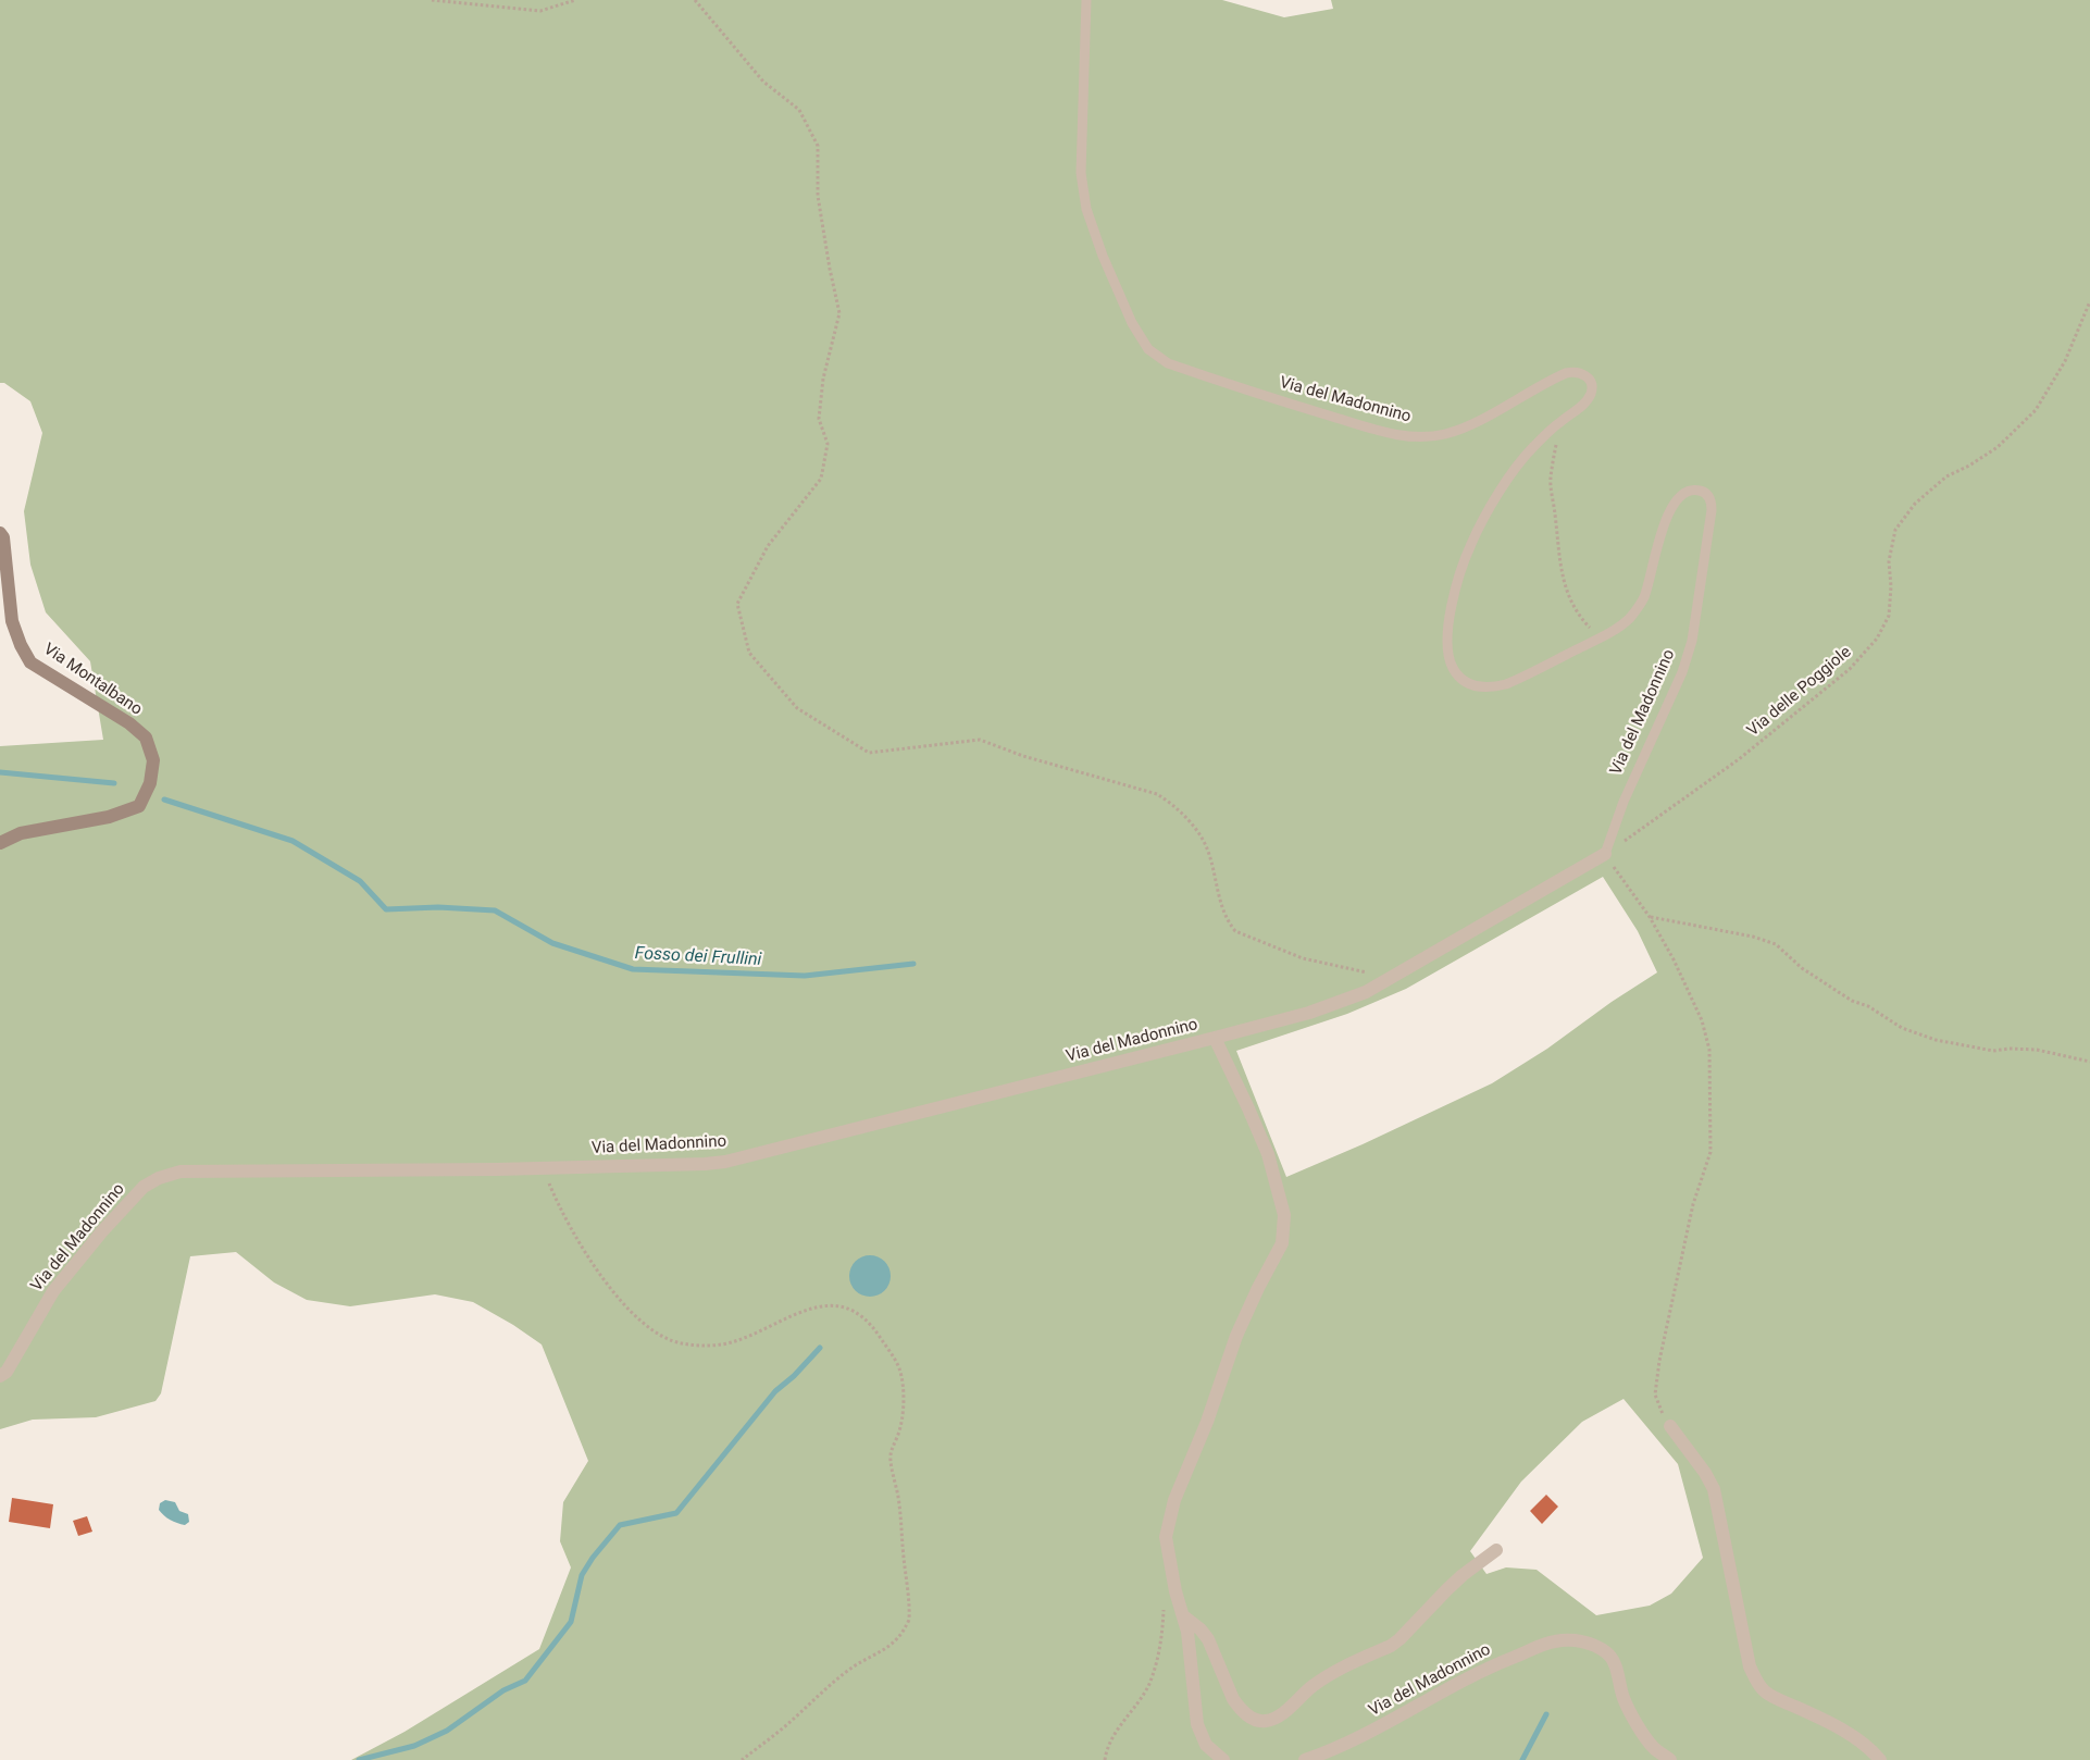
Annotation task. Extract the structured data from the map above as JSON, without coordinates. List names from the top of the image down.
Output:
{
  "streets": {
    "main road": ["Via Montalbano"],
    "street": ["Via del Madonnino"],
    "path": ["Via delle Poggiole"]
  },
  "crossings": [
    ["Via del Madonnino", "Via delle Poggiole"]
  ],
  "water": ["Fosso dei Frullini"]
}
